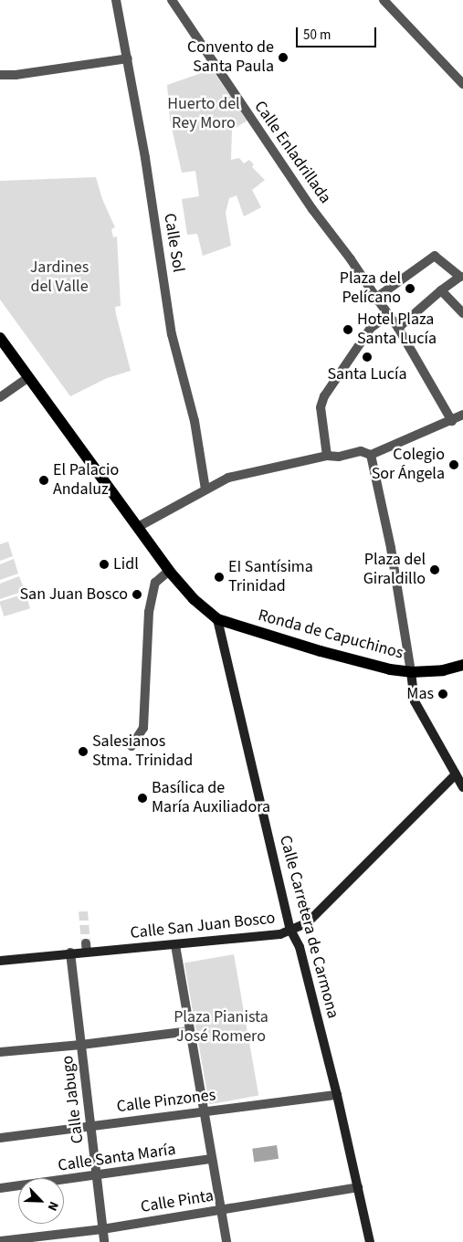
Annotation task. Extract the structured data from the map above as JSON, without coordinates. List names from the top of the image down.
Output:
{
  "streets": {
    "main road": ["Ronda de Capuchinos"],
    "street": [
      "Calle Enladrillada",
      "Calle Sol",
      "Calle San Juan Bosco",
      "Calle Carretera de Carmona",
      "Calle Jabugo",
      "Calle Pinzones",
      "Calle Santa María",
      "Calle Pinta"
    ]
  },
  "crossings": [
    ["Ronda de Capuchinos", "Calle Carretera de Carmona"],
    ["Calle San Juan Bosco", "Calle Carretera de Carmona"],
    ["Calle San Juan Bosco", "Calle Jabugo"],
    ["Calle Carretera de Carmona", "Calle Pinzones"],
    ["Calle Carretera de Carmona", "Calle Pinta"],
    ["Calle Jabugo", "Calle Pinzones"],
    ["Calle Jabugo", "Calle Santa María"],
    ["Calle Jabugo", "Calle Pinta"]
  ],
  "parks": ["Huerto del Rey Moro", "Jardines del Valle", "Plaza Pianista José Romero"],
  "places": [
    "Convento de Santa Paula",
    "Plaza del Pelícano",
    "Hotel Plaza Santa Lucía",
    "Santa Lucía",
    "Colegio Sor Ángela",
    "El Palacio Andaluz",
    "Lidl",
    "Plaza del Giraldillo",
    "EI Santísima Trinidad",
    "San Juan Bosco",
    "Mas",
    "Salesianos Stma. Trinidad",
    "Basílica de María Auxiliadora"
  ],
  "scale_bar": "50 m",
  "north": "bottom right"
}
